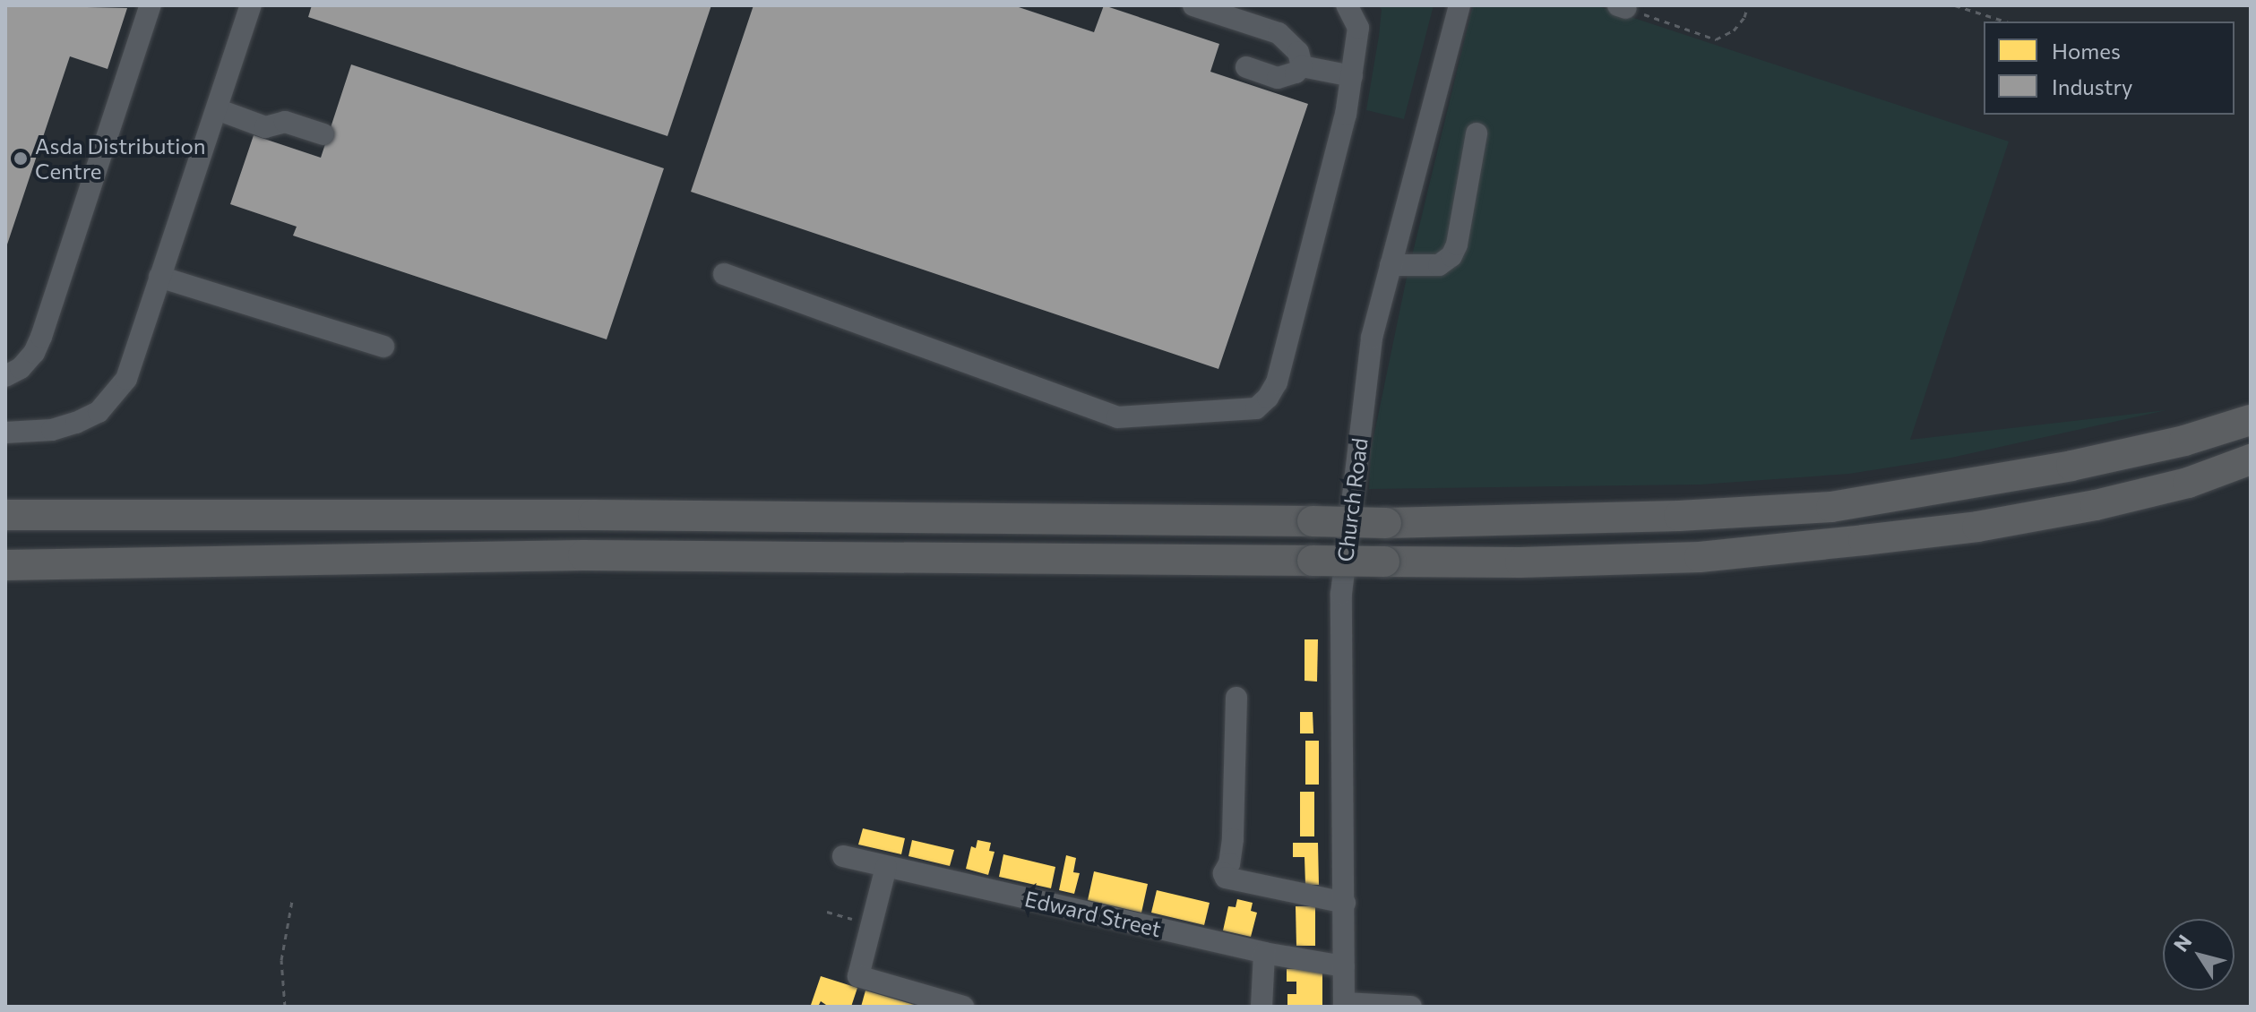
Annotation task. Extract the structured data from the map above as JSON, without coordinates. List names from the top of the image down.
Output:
{
  "streets": {
    "street": ["Church Road", "Edward Street"]
  },
  "crossings": [
    ["Church Road", "Edward Street"]
  ],
  "places": ["Asda Distribution Centre"],
  "legend": ["Homes", "Industry"],
  "north": "top left"
}
